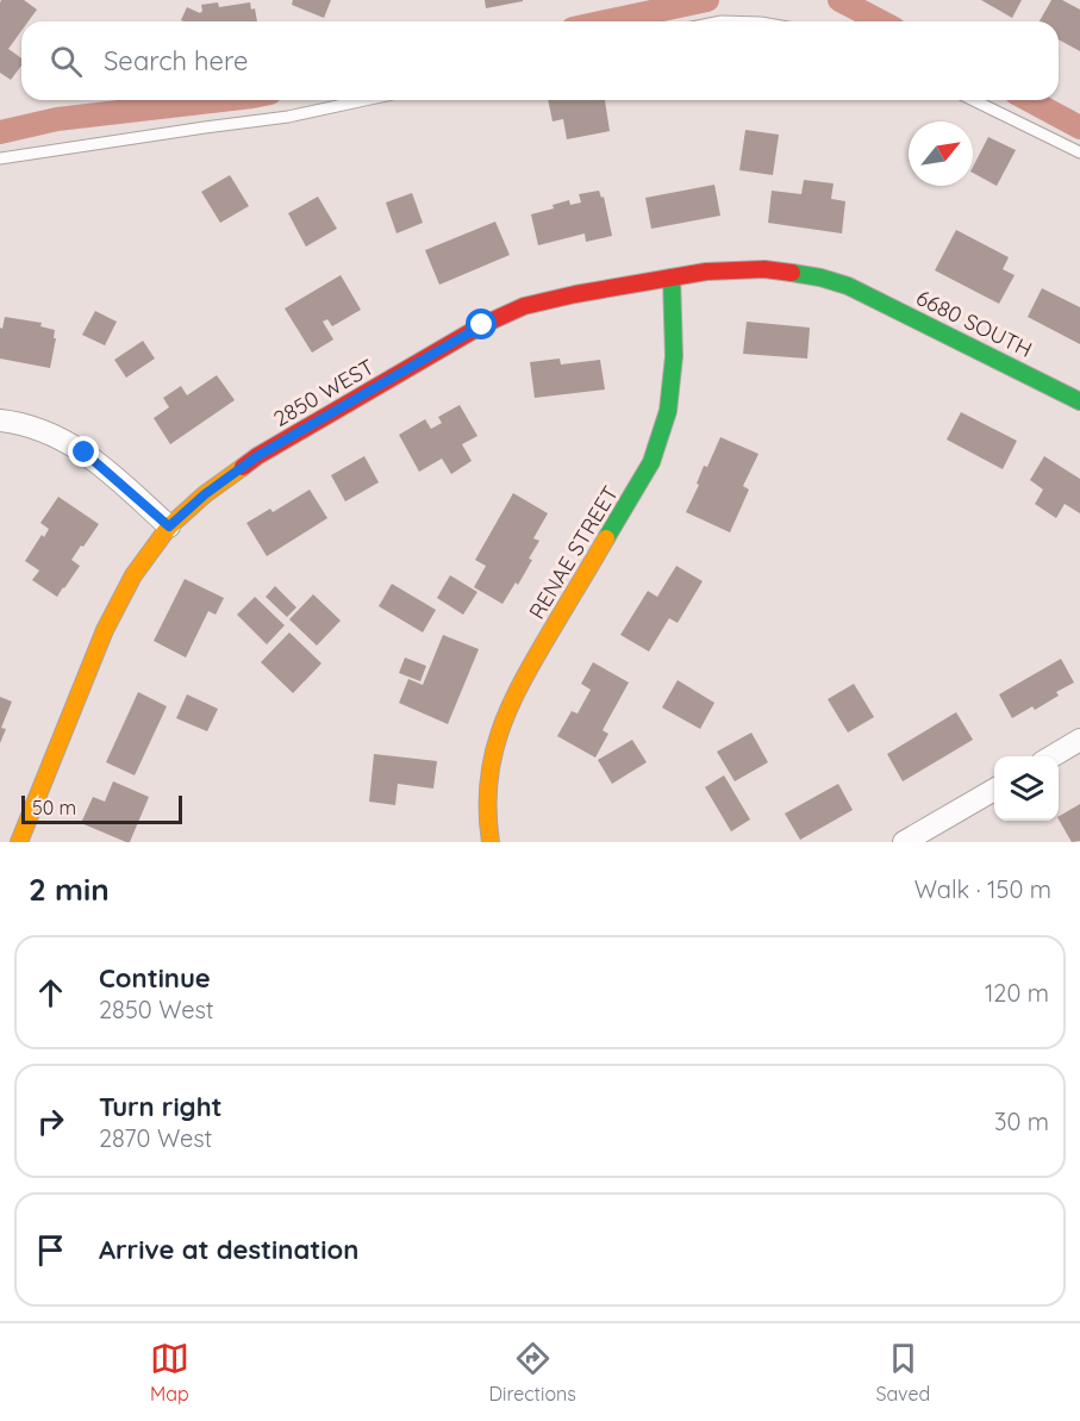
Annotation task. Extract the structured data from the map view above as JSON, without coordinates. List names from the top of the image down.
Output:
{
  "streets": {
    "street": ["6680 SOUTH", "2850 WEST", "RENAE STREET"]
  },
  "crossings": [
    ["6680 SOUTH", "2850 WEST"],
    ["2850 WEST", "RENAE STREET"]
  ],
  "scale_bar": "50 m",
  "north": "top right",
  "page": {
    "search": "Search here",
    "scale": "50 m",
    "heading": ["2 min", "Walk · 150 m"],
    "list": [
      ["Continue", "2850 West", "120 m"],
      ["Turn right", "2870 West", "30 m"],
      "Arrive at destination"
    ],
    "nav": ["Map", "Directions", "Saved"]
  }
}
